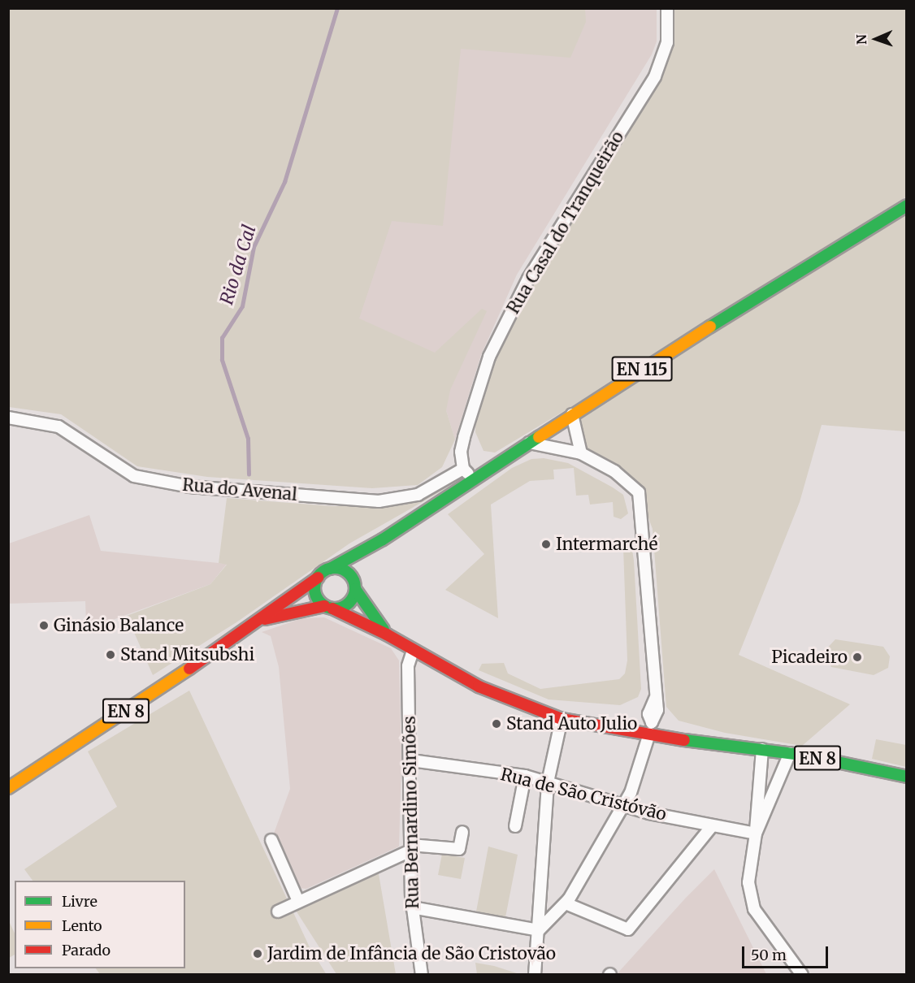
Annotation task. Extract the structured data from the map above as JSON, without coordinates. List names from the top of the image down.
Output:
{
  "streets": {
    "main road": ["EN 115", "EN 8"],
    "street": [
      "Rua Casal do Tranqueirão",
      "Rua do Avenal",
      "Rua de São Cristóvão",
      "Rua Bernardino Simões"
    ]
  },
  "crossings": [
    ["Rua Casal do Tranqueirão", "Rua do Avenal"],
    ["EN 115", "EN 8"],
    ["EN 8", "Rua Bernardino Simões"],
    ["Rua de São Cristóvão", "Rua Bernardino Simões"]
  ],
  "water": ["Rio da Cal"],
  "places": [
    "Intermarché",
    "Ginásio Balance",
    "Stand Mitsubshi",
    "Picadeiro",
    "Stand Auto Julio",
    "Jardim de Infância de São Cristovão"
  ],
  "legend": ["Livre", "Lento", "Parado"],
  "scale_bar": "50 m",
  "north": "left"
}
